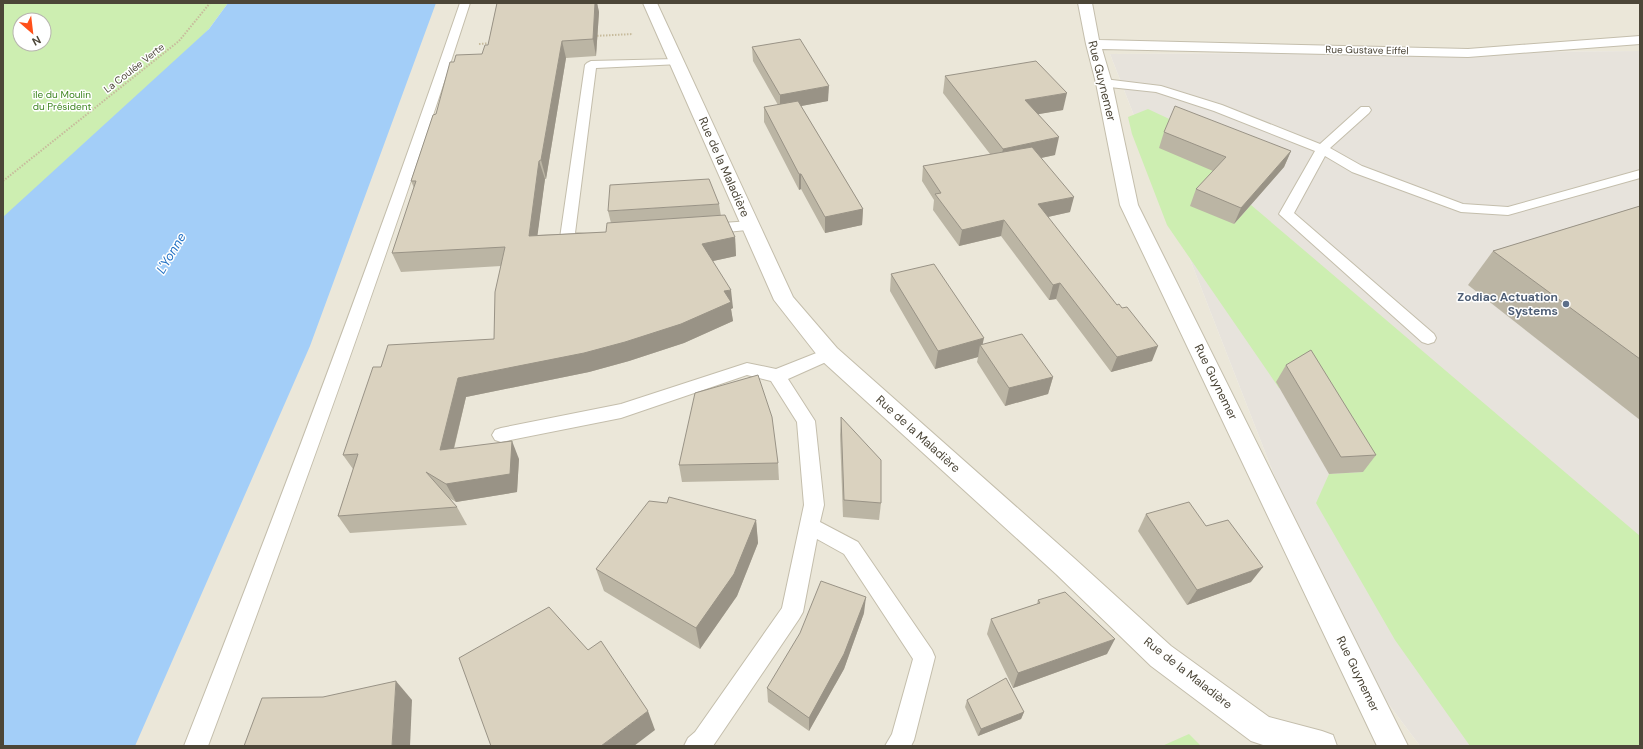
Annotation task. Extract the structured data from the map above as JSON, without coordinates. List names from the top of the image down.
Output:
{
  "streets": {
    "street": ["Rue Gustave Eiffel", "Rue Guynemer", "Rue de la Maladière"],
    "path": ["La Coulée Verte"]
  },
  "crossings": [
    ["Rue Gustave Eiffel", "Rue Guynemer"]
  ],
  "water": ["L'Yonne"],
  "parks": ["île du Moulin du Président"],
  "places": ["Zodiac Actuation Systems"],
  "north": "bottom right"
}
